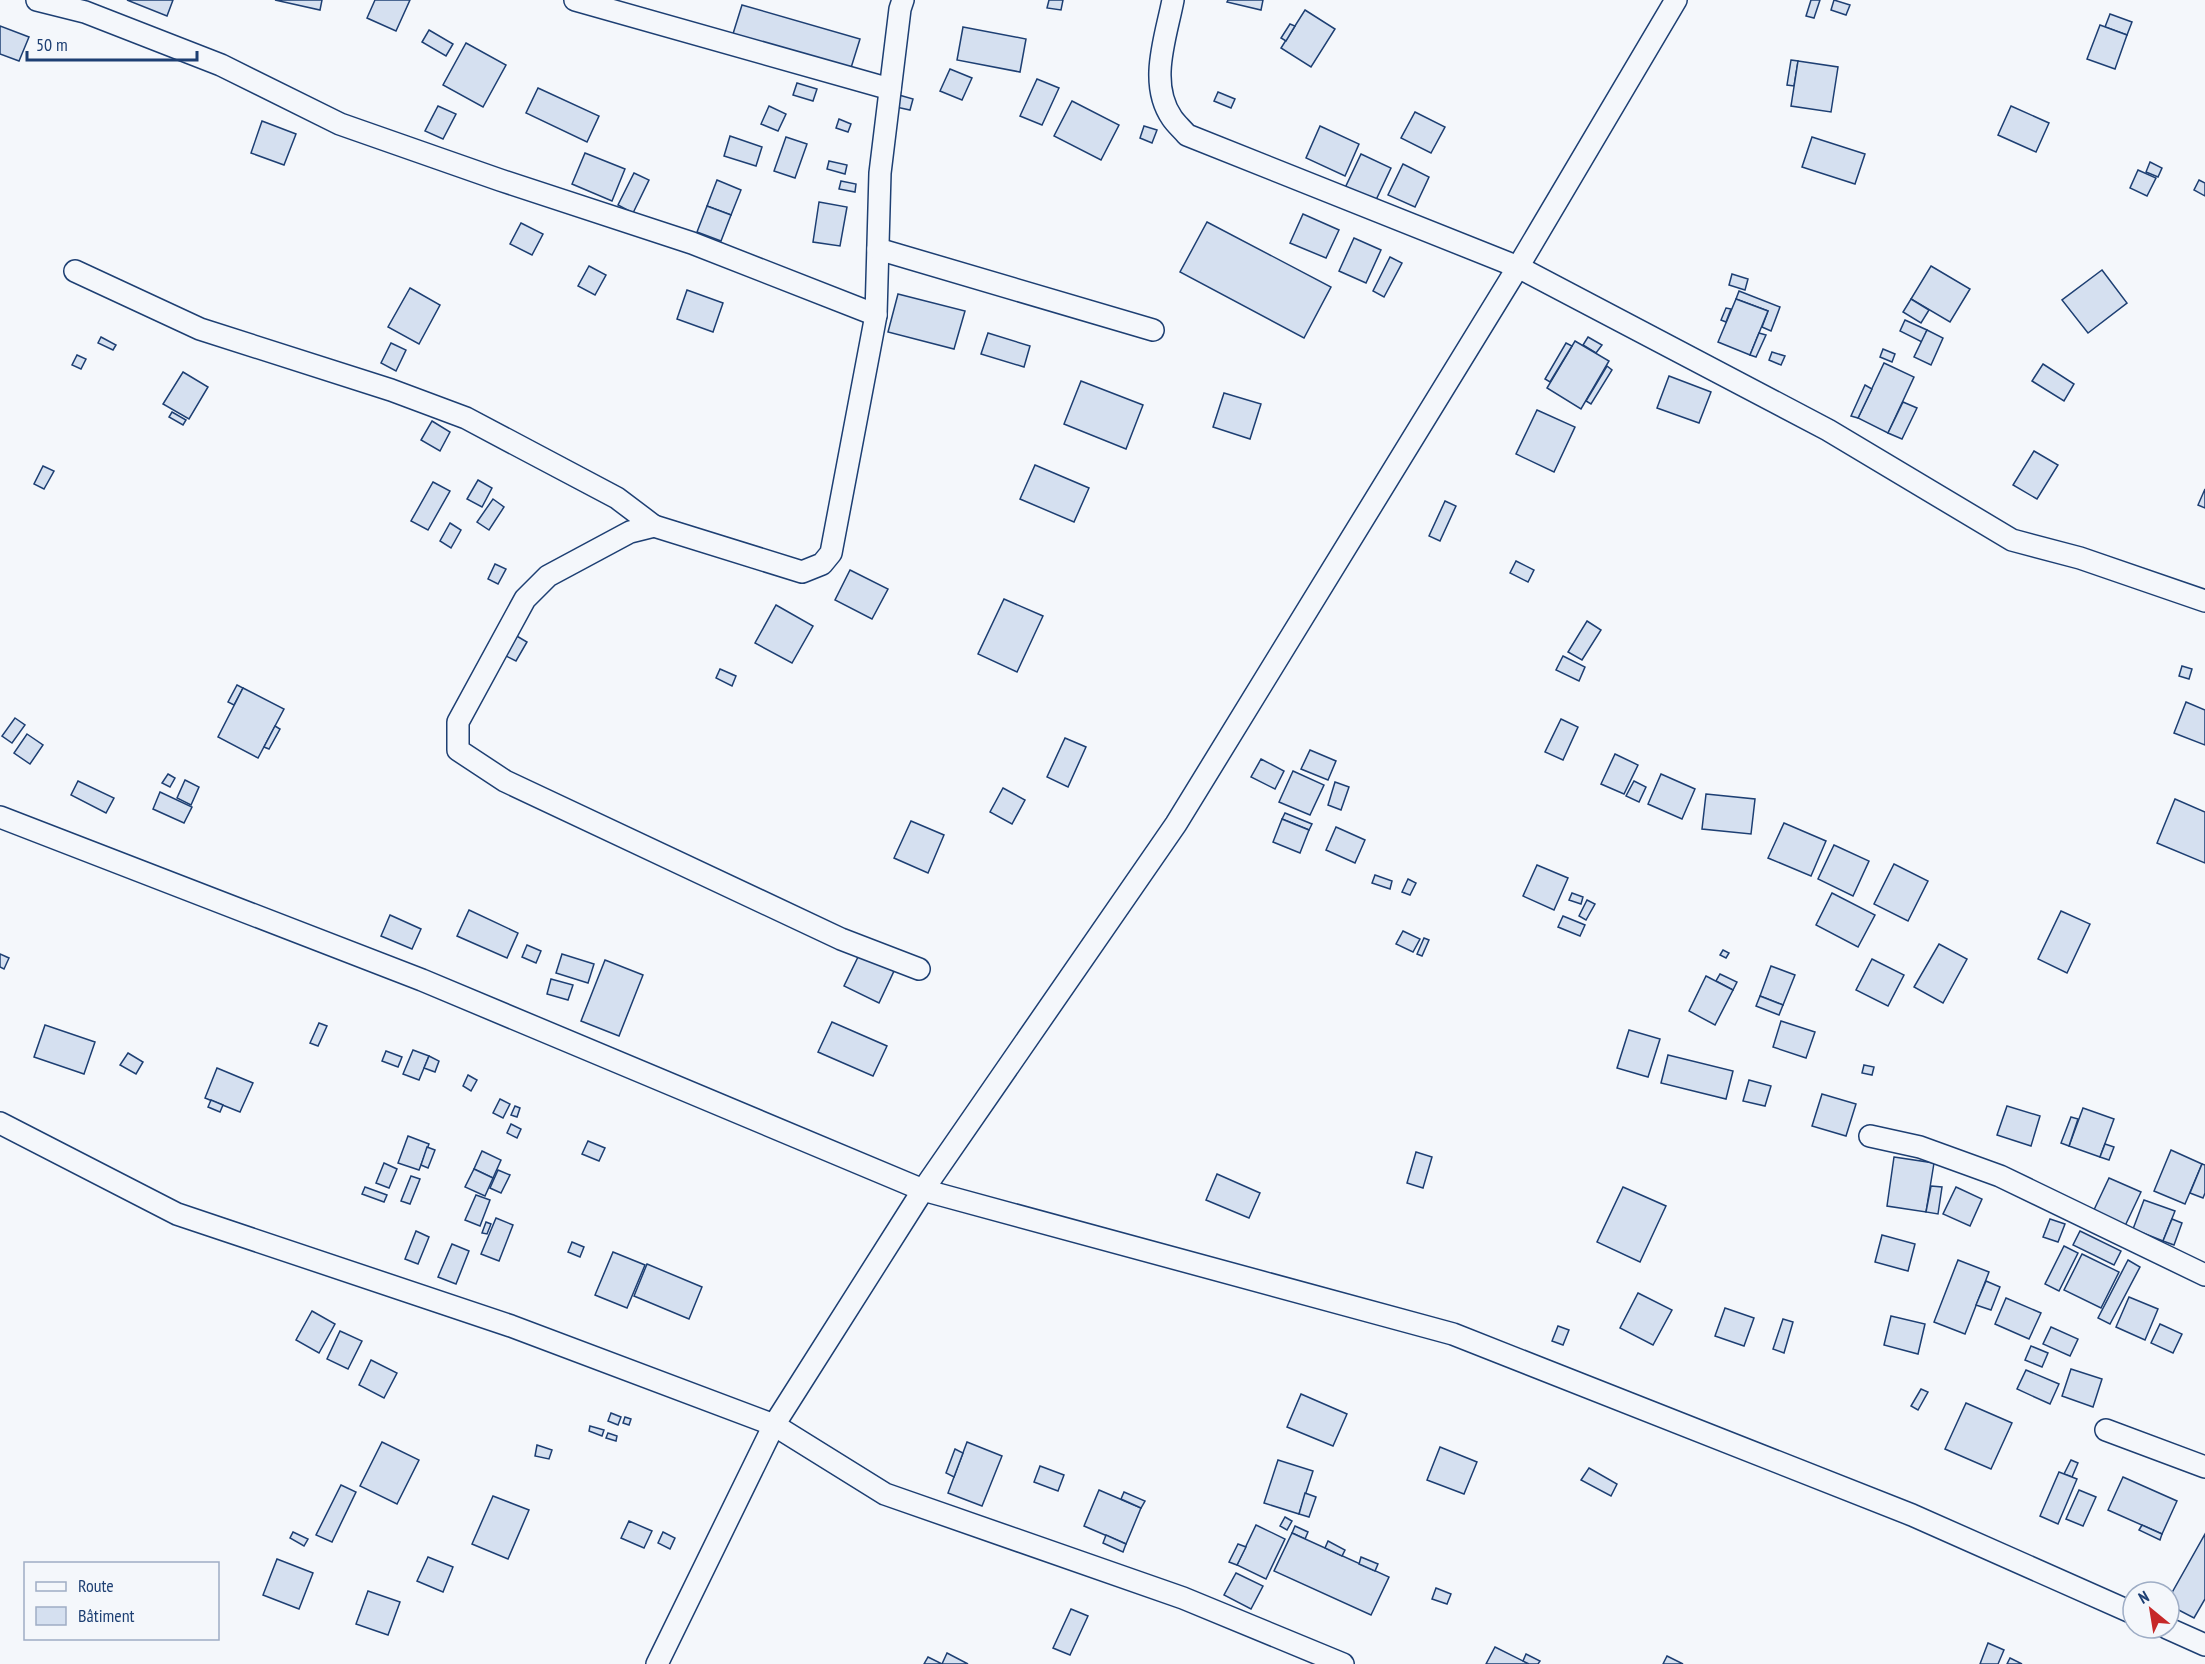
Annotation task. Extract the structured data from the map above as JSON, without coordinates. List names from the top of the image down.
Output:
{
  "legend": ["Route", "Bâtiment"],
  "scale_bar": "50 m",
  "north": "top left"
}
